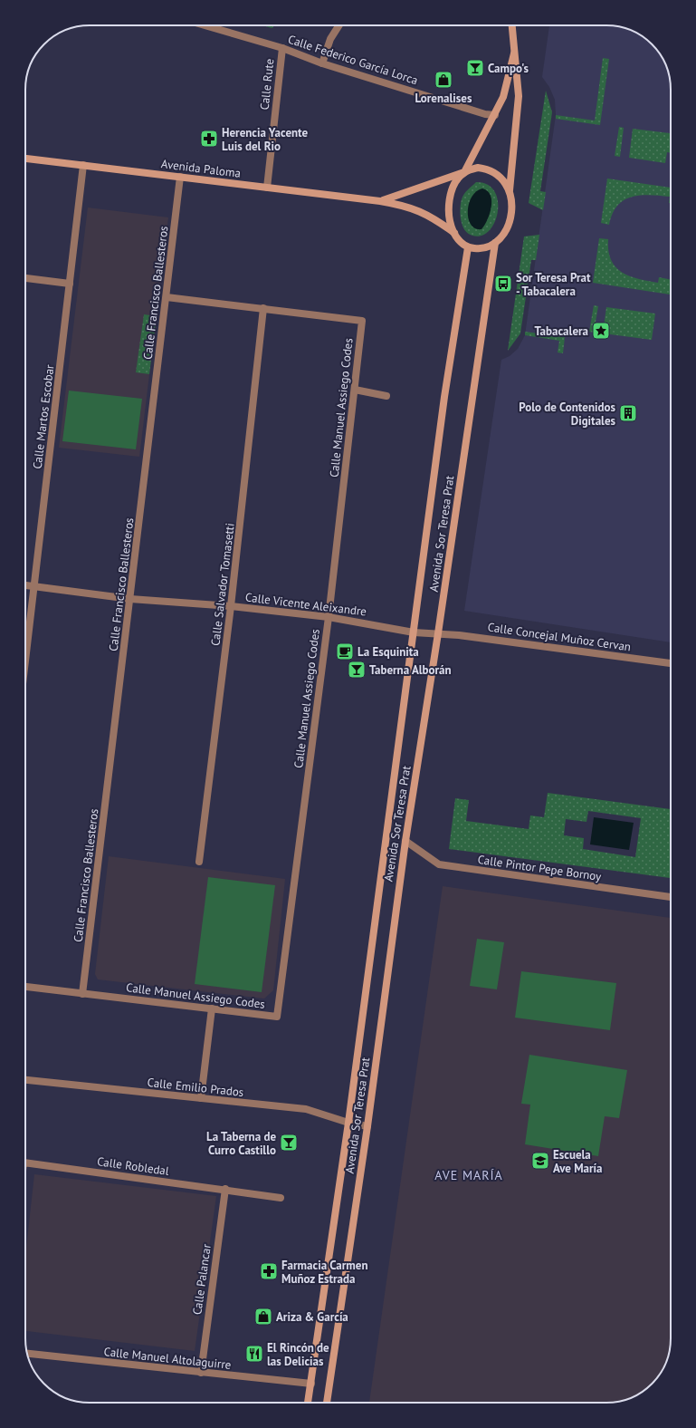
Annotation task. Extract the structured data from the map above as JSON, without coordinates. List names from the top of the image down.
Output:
{
  "streets": {
    "main road": ["Avenida Paloma", "Avenida Sor Teresa Prat"],
    "street": [
      "Calle Federico García Lorca",
      "Calle Rute",
      "Calle Francisco Ballesteros",
      "Calle Manuel Assiego Codes",
      "Calle Martos Escobar",
      "Calle Salvador Tomasetti",
      "Calle Vicente Aleixandre",
      "Calle Concejal Muñoz Cervan",
      "Calle Pintor Pepe Bornoy",
      "Calle Emilio Prados",
      "Calle Robledal",
      "Calle Palancar",
      "Calle Manuel Altolaguirre"
    ]
  },
  "crossings": [
    ["Calle Federico García Lorca", "Calle Rute"],
    ["Calle Rute", "Avenida Paloma"],
    ["Avenida Paloma", "Calle Francisco Ballesteros"],
    ["Avenida Paloma", "Calle Martos Escobar"],
    ["Avenida Paloma", "Avenida Sor Teresa Prat"],
    ["Calle Francisco Ballesteros", "Calle Manuel Assiego Codes"],
    ["Calle Francisco Ballesteros", "Calle Vicente Aleixandre"],
    ["Calle Manuel Assiego Codes", "Calle Salvador Tomasetti"],
    ["Calle Manuel Assiego Codes", "Calle Vicente Aleixandre"],
    ["Calle Martos Escobar", "Calle Vicente Aleixandre"],
    ["Avenida Sor Teresa Prat", "Calle Vicente Aleixandre"],
    ["Avenida Sor Teresa Prat", "Calle Concejal Muñoz Cervan"],
    ["Avenida Sor Teresa Prat", "Calle Pintor Pepe Bornoy"],
    ["Avenida Sor Teresa Prat", "Calle Emilio Prados"],
    ["Avenida Sor Teresa Prat", "Calle Manuel Altolaguirre"],
    ["Calle Salvador Tomasetti", "Calle Vicente Aleixandre"],
    ["Calle Vicente Aleixandre", "Calle Concejal Muñoz Cervan"],
    ["Calle Robledal", "Calle Palancar"],
    ["Calle Palancar", "Calle Manuel Altolaguirre"]
  ],
  "districts": ["AVE MARÍA"],
  "places": {
    "bar": ["Campo's", "Taberna Alborán", "La Taberna de Curro Castillo"],
    "shop": ["Lorenalises", "Ariza & García"],
    "pharmacy": ["Herencia Yacente Luis del Rio", "Farmacia Carmen Muñoz Estrada"],
    "bus stop": ["Sor Teresa Prat - Tabacalera"],
    "place": ["Tabacalera"],
    "building": ["Polo de Contenidos Digitales"],
    "cafe": ["La Esquinita"],
    "school or university": ["Escuela Ave María"],
    "restaurant": ["El Rincón de las Delicias"]
  }
}
